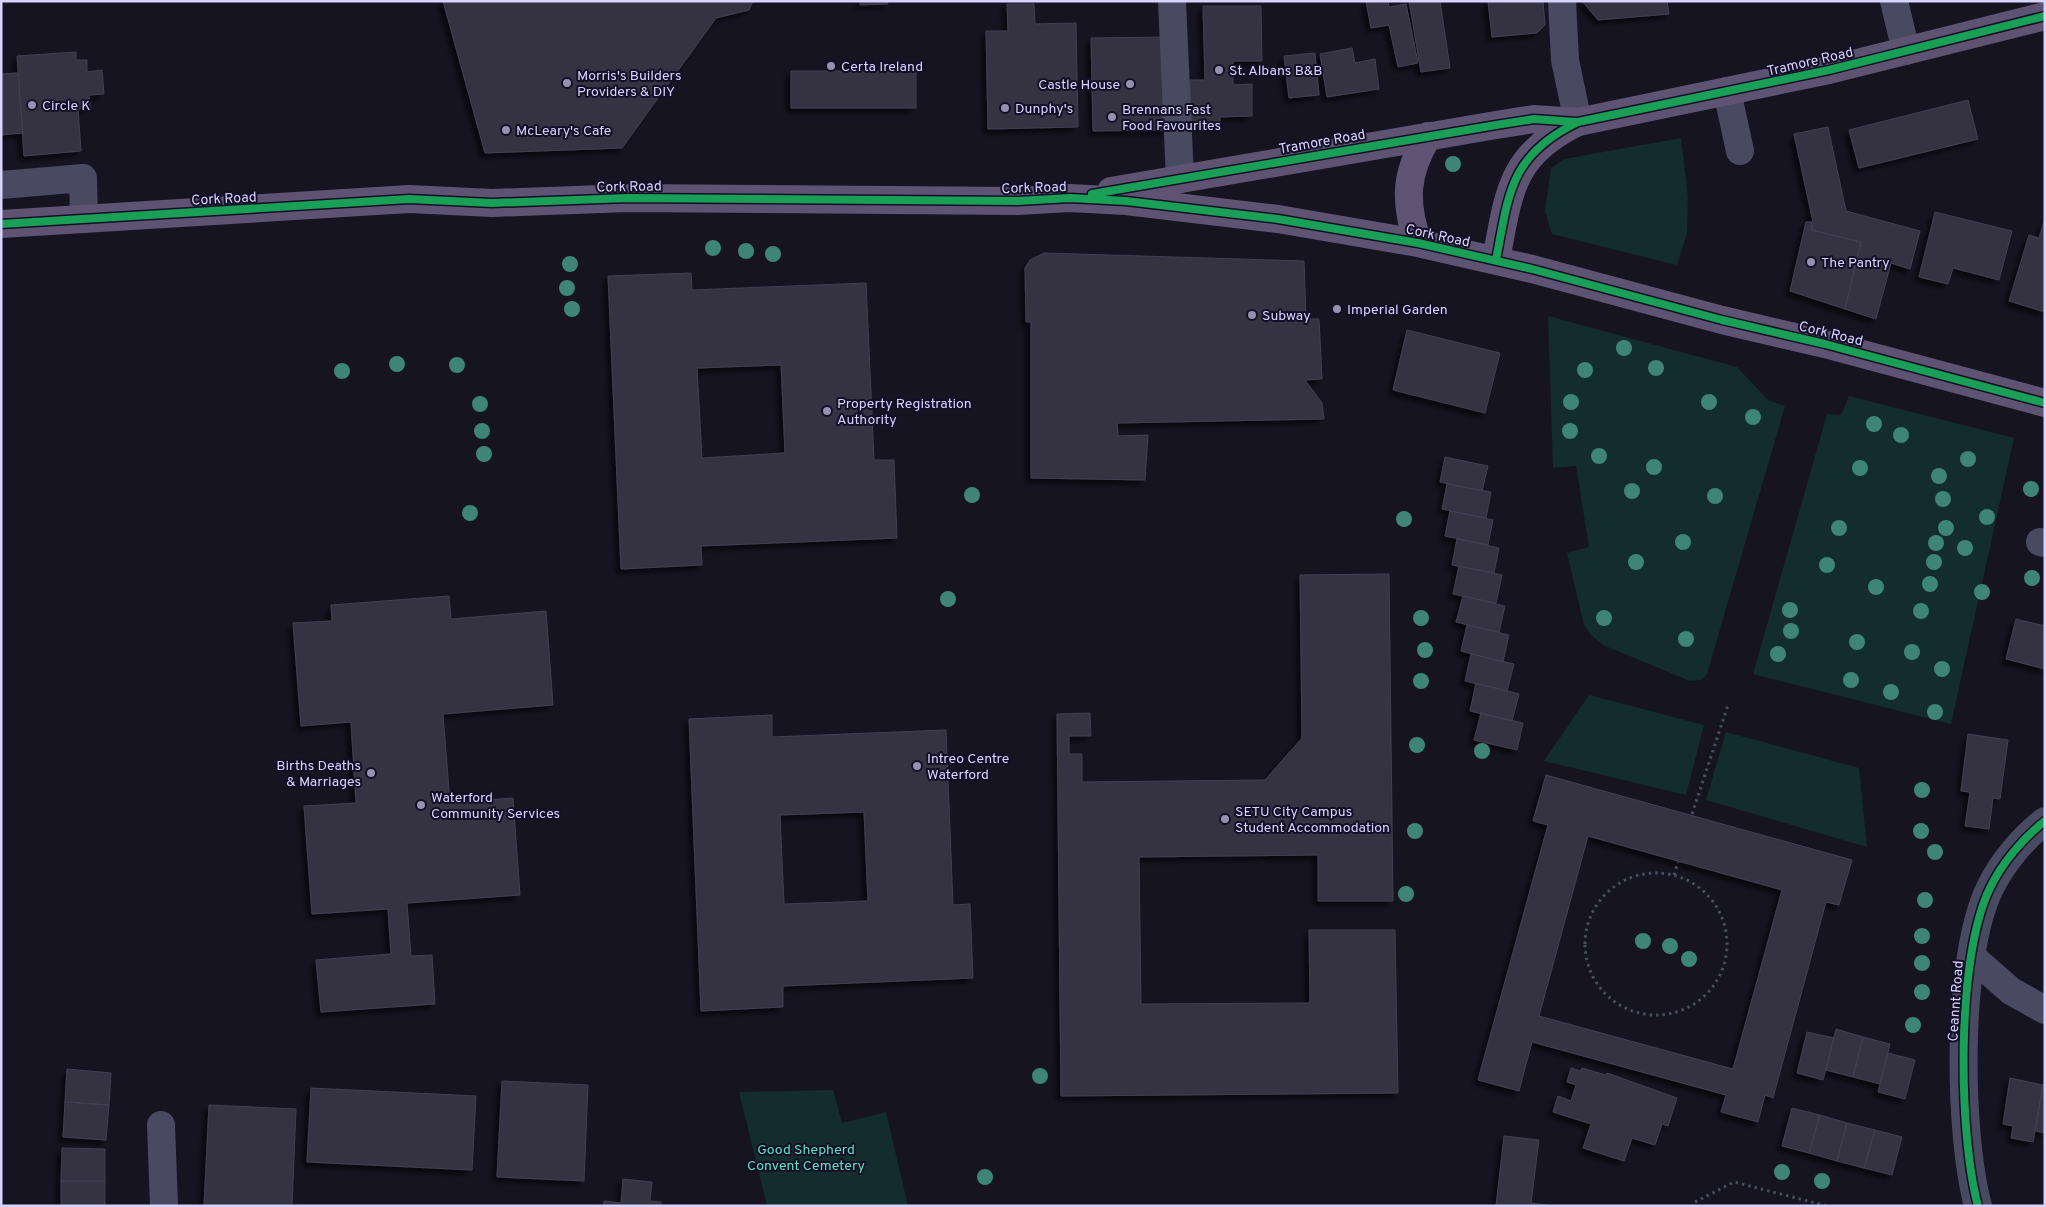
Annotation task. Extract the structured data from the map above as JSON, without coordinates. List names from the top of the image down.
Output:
{
  "streets": {
    "main road": ["Tramore Road", "Cork Road"],
    "street": ["Ceannt Road"]
  },
  "crossings": [
    ["Tramore Road", "Cork Road"]
  ],
  "parks": ["Good Shepherd Convent Cemetery"],
  "places": [
    "Certa Ireland",
    "St. Albans B&B",
    "Morris's Builders Providers & DIY",
    "Castle House",
    "Circle K",
    "Dunphy's",
    "Brennans Fast Food Favourites",
    "McLeary's Cafe",
    "The Pantry",
    "Imperial Garden",
    "Subway",
    "Property Registration Authority",
    "Intreo Centre Waterford",
    "Births Deaths & Marriages",
    "Waterford Community Services",
    "SETU City Campus Student Accommodation"
  ]
}
